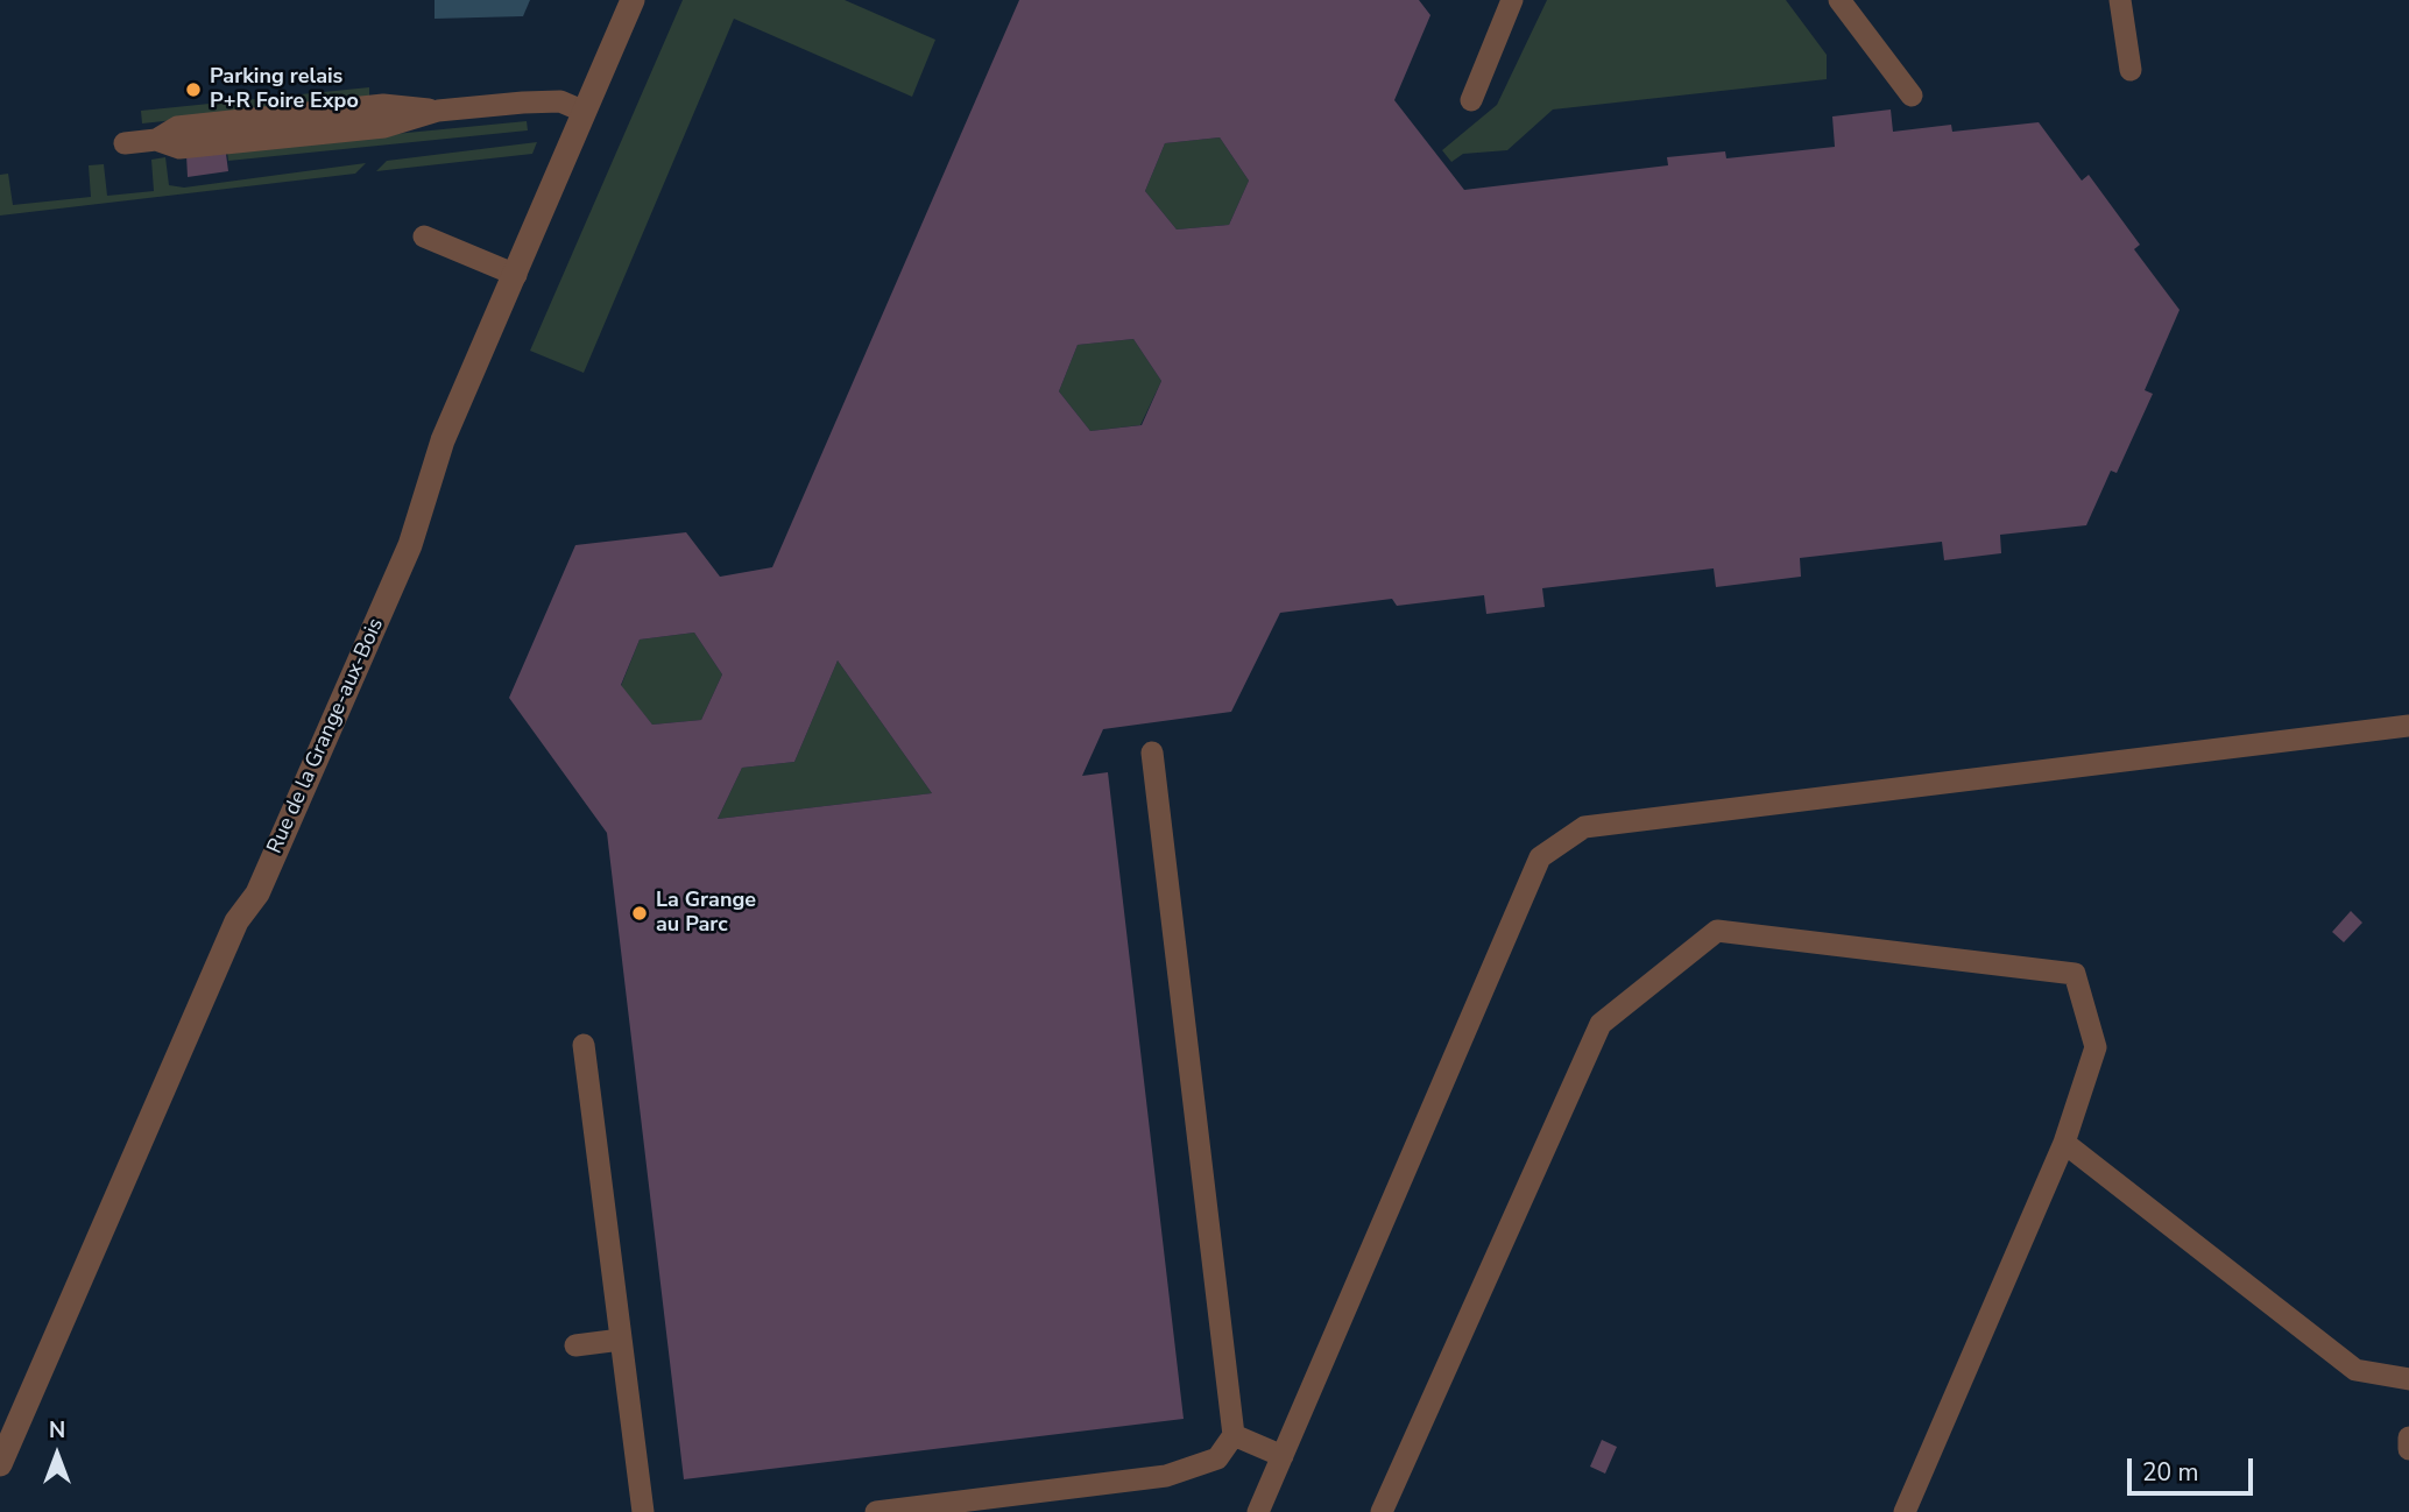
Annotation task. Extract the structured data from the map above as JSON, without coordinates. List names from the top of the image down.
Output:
{
  "streets": {
    "street": ["Rue de la Grange-aux-Bois"]
  },
  "places": ["Parking relais P+R Foire Expo", "La Grange au Parc"],
  "scale_bar": "20 m",
  "north": "top"
}
